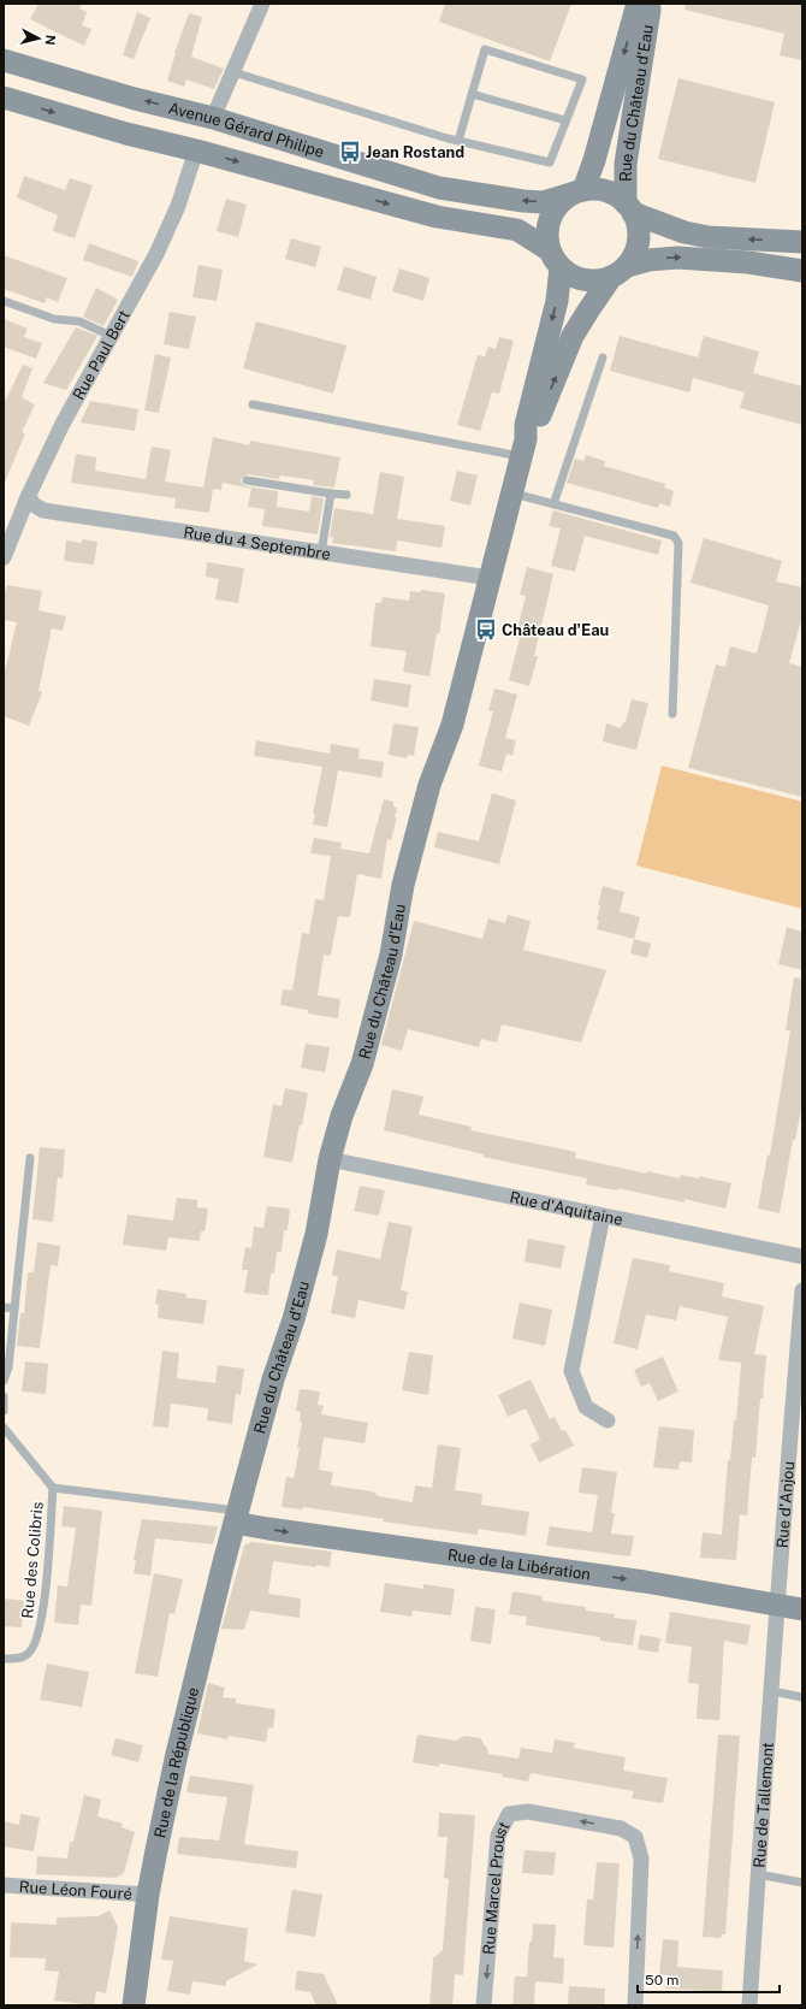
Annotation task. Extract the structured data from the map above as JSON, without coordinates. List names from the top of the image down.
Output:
{
  "streets": {
    "street": [
      "Rue du Château d'Eau",
      "Avenue Gérard Philipe",
      "Rue Paul Bert",
      "Rue du 4 Septembre",
      "Rue d'Aquitaine",
      "Rue d'Anjou",
      "Rue de la Libération",
      "Rue de la République",
      "Rue de Tallemont",
      "Rue Léon Fouré",
      "Rue Marcel Proust"
    ],
    "lane": ["Rue des Colibris"]
  },
  "crossings": [
    ["Rue du Château d'Eau", "Avenue Gérard Philipe"],
    ["Rue du Château d'Eau", "Rue du 4 Septembre"],
    ["Rue du Château d'Eau", "Rue d'Aquitaine"],
    ["Rue du Château d'Eau", "Rue de la Libération"],
    ["Rue du Château d'Eau", "Rue de la République"],
    ["Avenue Gérard Philipe", "Rue Paul Bert"],
    ["Rue Paul Bert", "Rue du 4 Septembre"],
    ["Rue d'Anjou", "Rue de la Libération"],
    ["Rue d'Anjou", "Rue de Tallemont"],
    ["Rue de la Libération", "Rue de la République"],
    ["Rue de la Libération", "Rue de Tallemont"],
    ["Rue de la République", "Rue Léon Fouré"]
  ],
  "one_way": ["Rue de la Libération"],
  "places": {
    "bus stop": ["Jean Rostand", "Château d'Eau"]
  },
  "scale_bar": "50 m",
  "north": "right"
}
